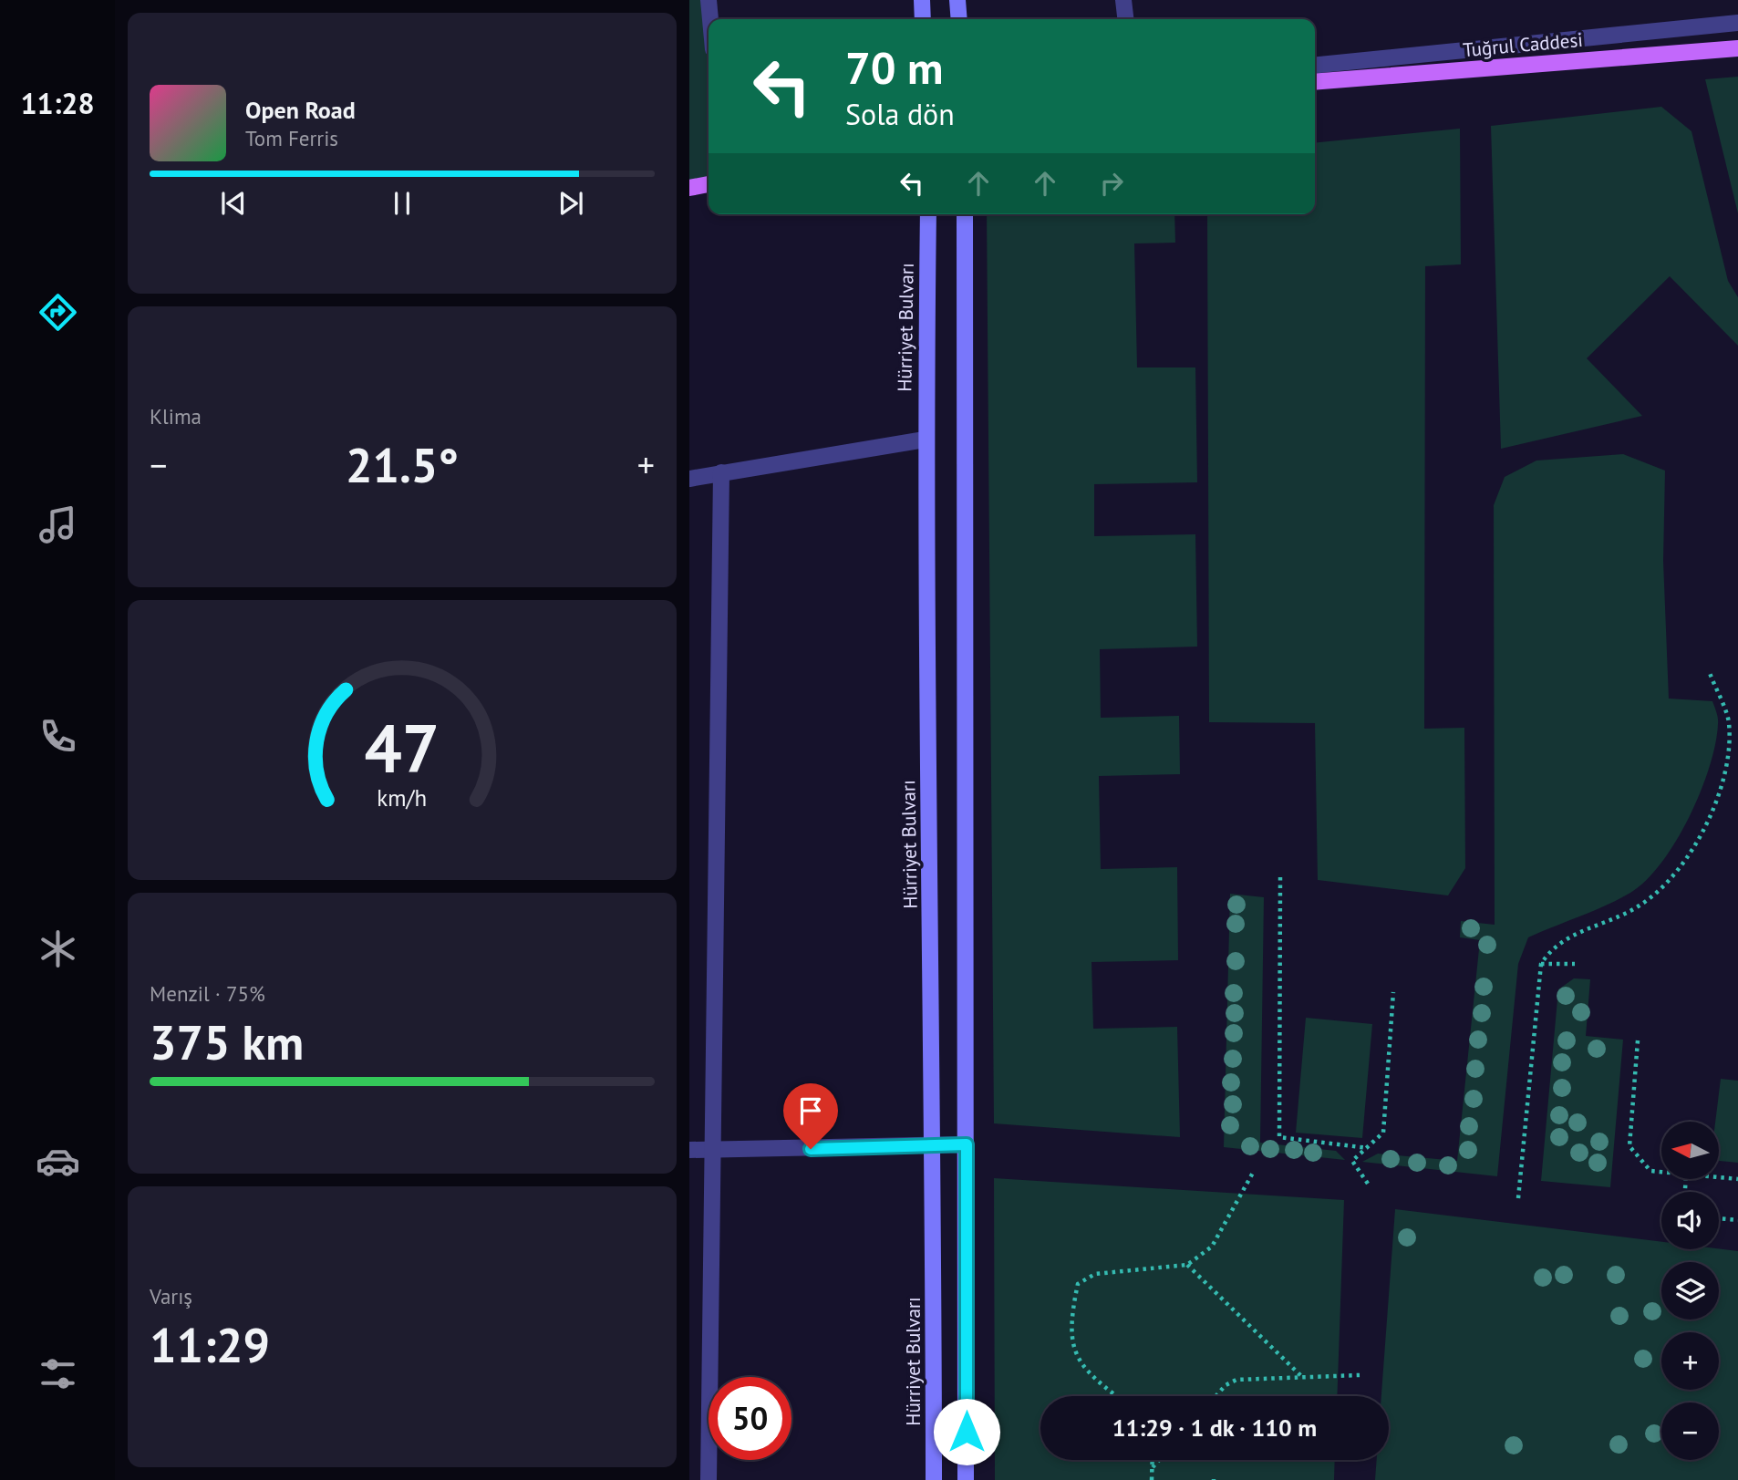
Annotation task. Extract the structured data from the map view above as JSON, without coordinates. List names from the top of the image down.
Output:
{
  "streets": {
    "main road": ["Tuğrul Caddesi", "Hürriyet Bulvarı"]
  },
  "north": "left",
  "page": {
    "tabs": "11:28",
    "turn": ["70 m", "Sola dön"],
    "song": ["Open Road", "Tom Ferris"],
    "tile": [
      "Klima",
      ["Menzil · 75%", "375 km"],
      ["Varış", "11:29"]
    ],
    "heat": ["−", "21.5°", "+"],
    "map_buttons": ["+", "−"],
    "limit": "50",
    "trip": "11:29 · 1 dk · 110 m",
    "gauge": ["47", "km/h"]
  }
}
